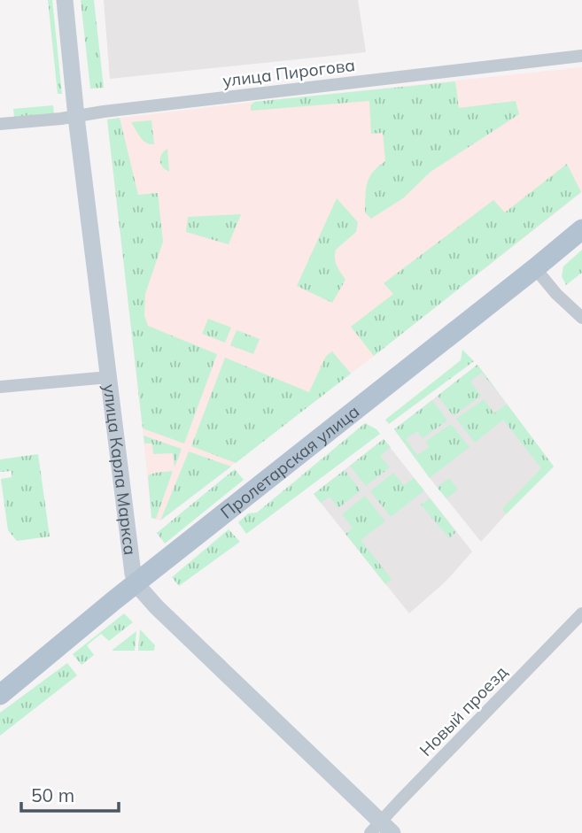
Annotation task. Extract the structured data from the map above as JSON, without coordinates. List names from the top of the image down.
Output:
{
  "streets": {
    "main road": ["Пролетарская улица", "улица Карла Маркса"],
    "street": ["улица Пирогова", "Новый проезд"]
  },
  "crossings": [
    ["улица Пирогова", "улица Карла Маркса"],
    ["Пролетарская улица", "улица Карла Маркса"]
  ],
  "scale_bar": "50 m"
}
